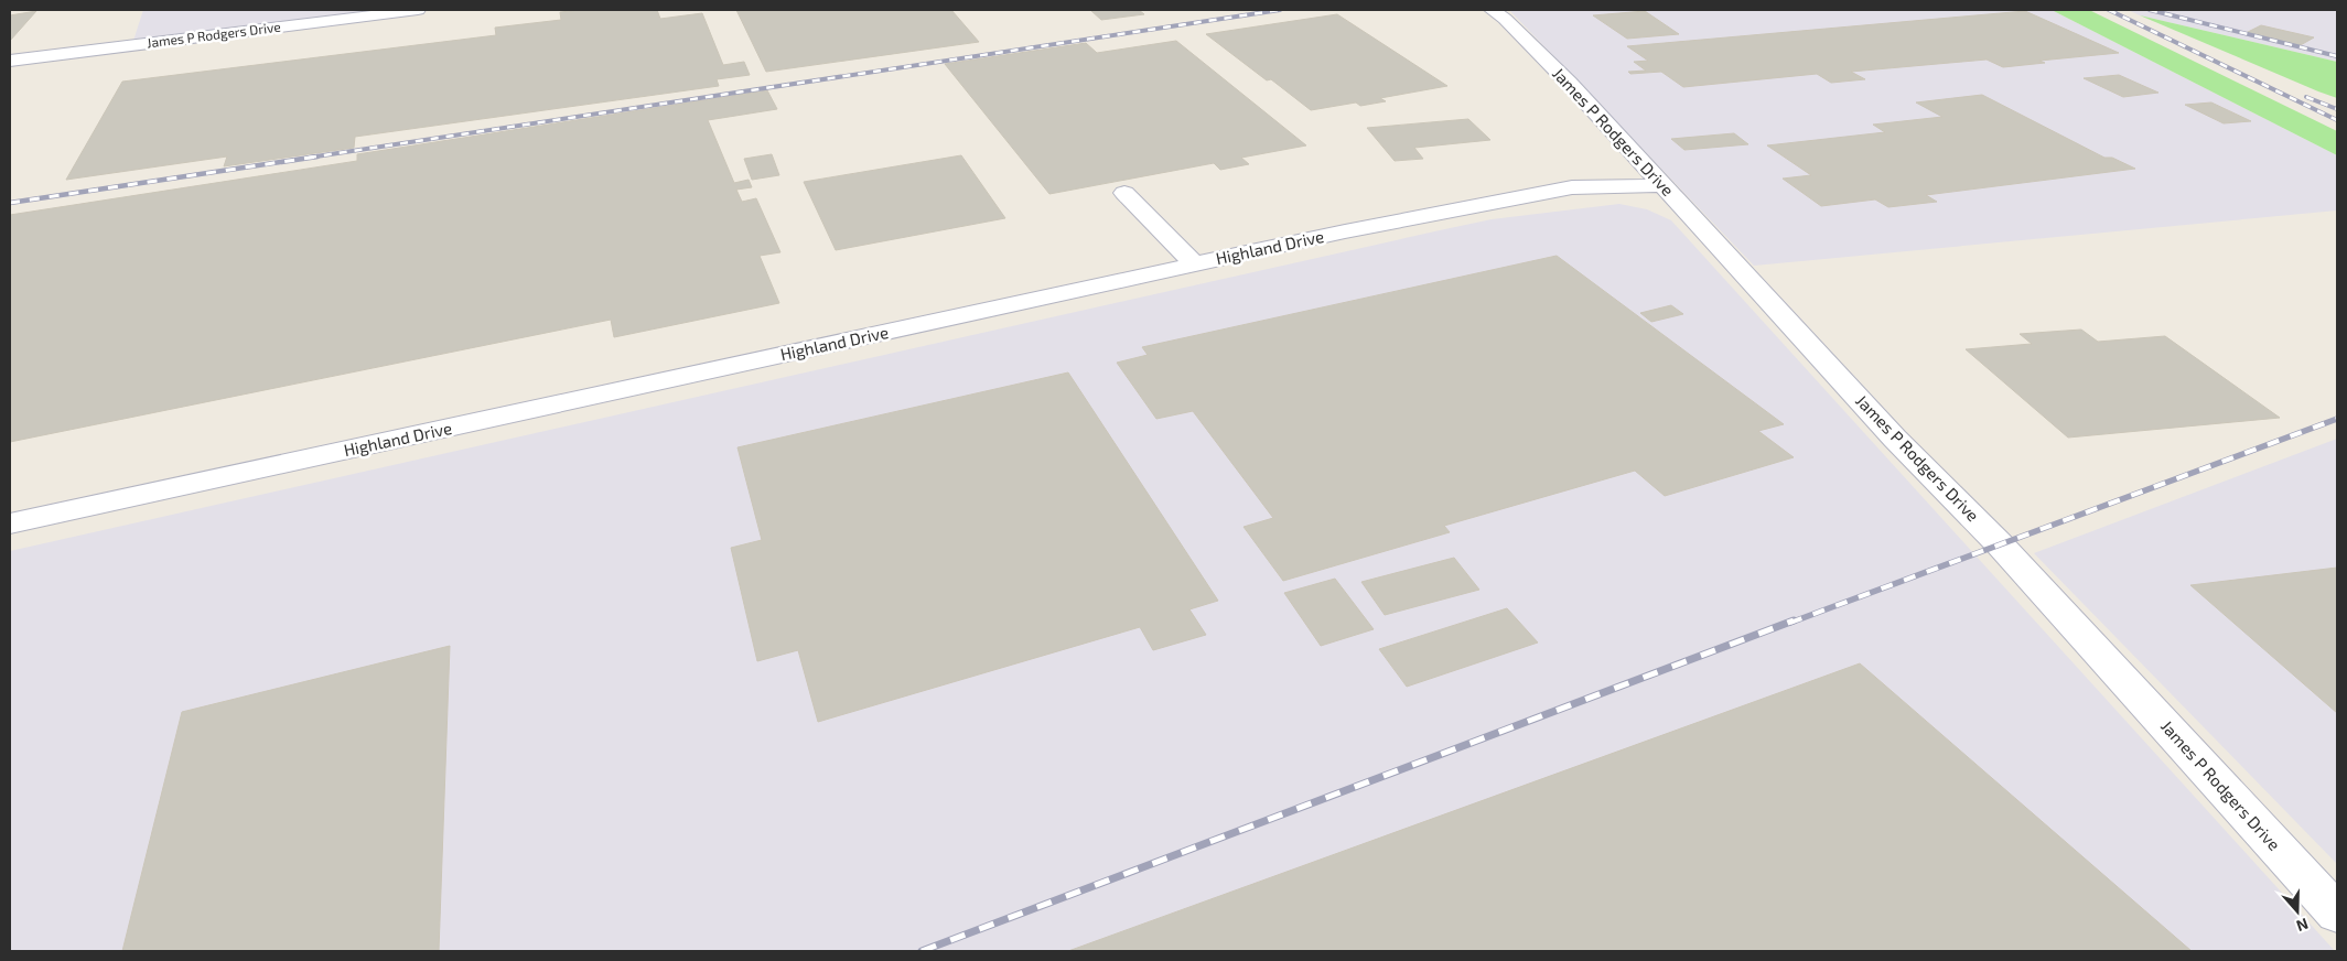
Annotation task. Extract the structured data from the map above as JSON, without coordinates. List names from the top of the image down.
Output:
{
  "streets": {
    "street": ["James P Rodgers Drive", "Highland Drive"]
  },
  "crossings": [
    ["James P Rodgers Drive", "Highland Drive"]
  ],
  "north": "bottom"
}
